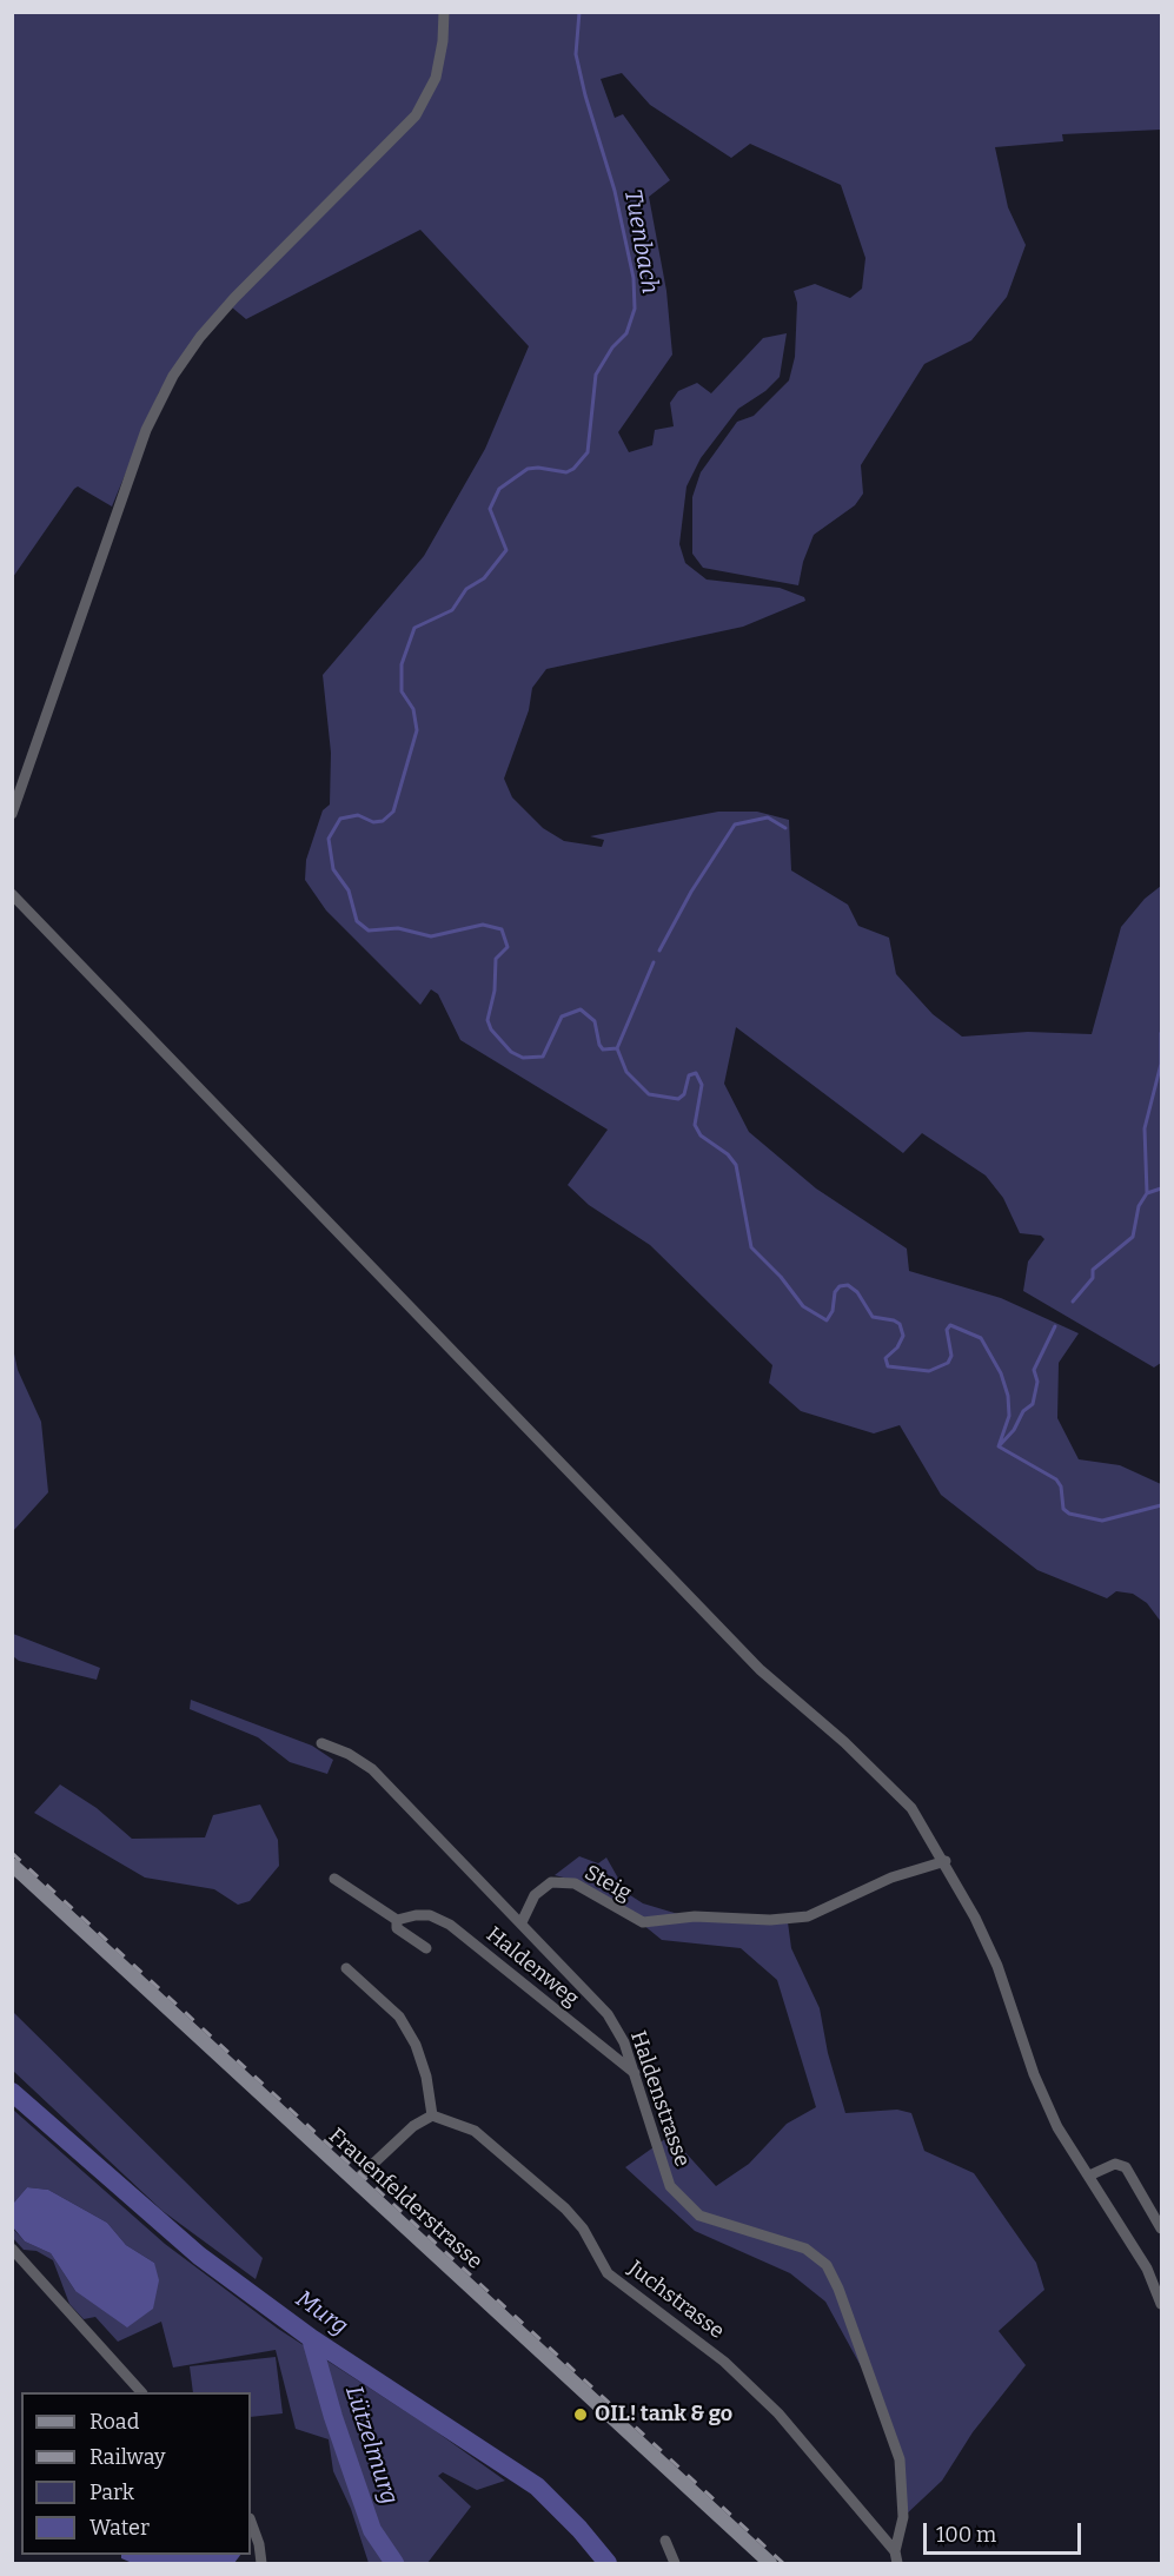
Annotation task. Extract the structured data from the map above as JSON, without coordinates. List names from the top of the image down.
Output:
{
  "streets": {
    "main road": ["Frauenfelderstrasse"],
    "street": [
      "Steig",
      "Haldenweg",
      "Haldenstrasse",
      "Juchstrasse"
    ]
  },
  "crossings": [
    ["Steig", "Haldenstrasse"],
    ["Haldenweg", "Haldenstrasse"],
    ["Haldenstrasse", "Juchstrasse"]
  ],
  "water": ["Tuenbach", "Murg", "Lützelmurg"],
  "places": ["OIL! tank & go"],
  "legend": [
    "Road",
    "Railway",
    "Park",
    "Water"
  ],
  "scale_bar": "100 m"
}
